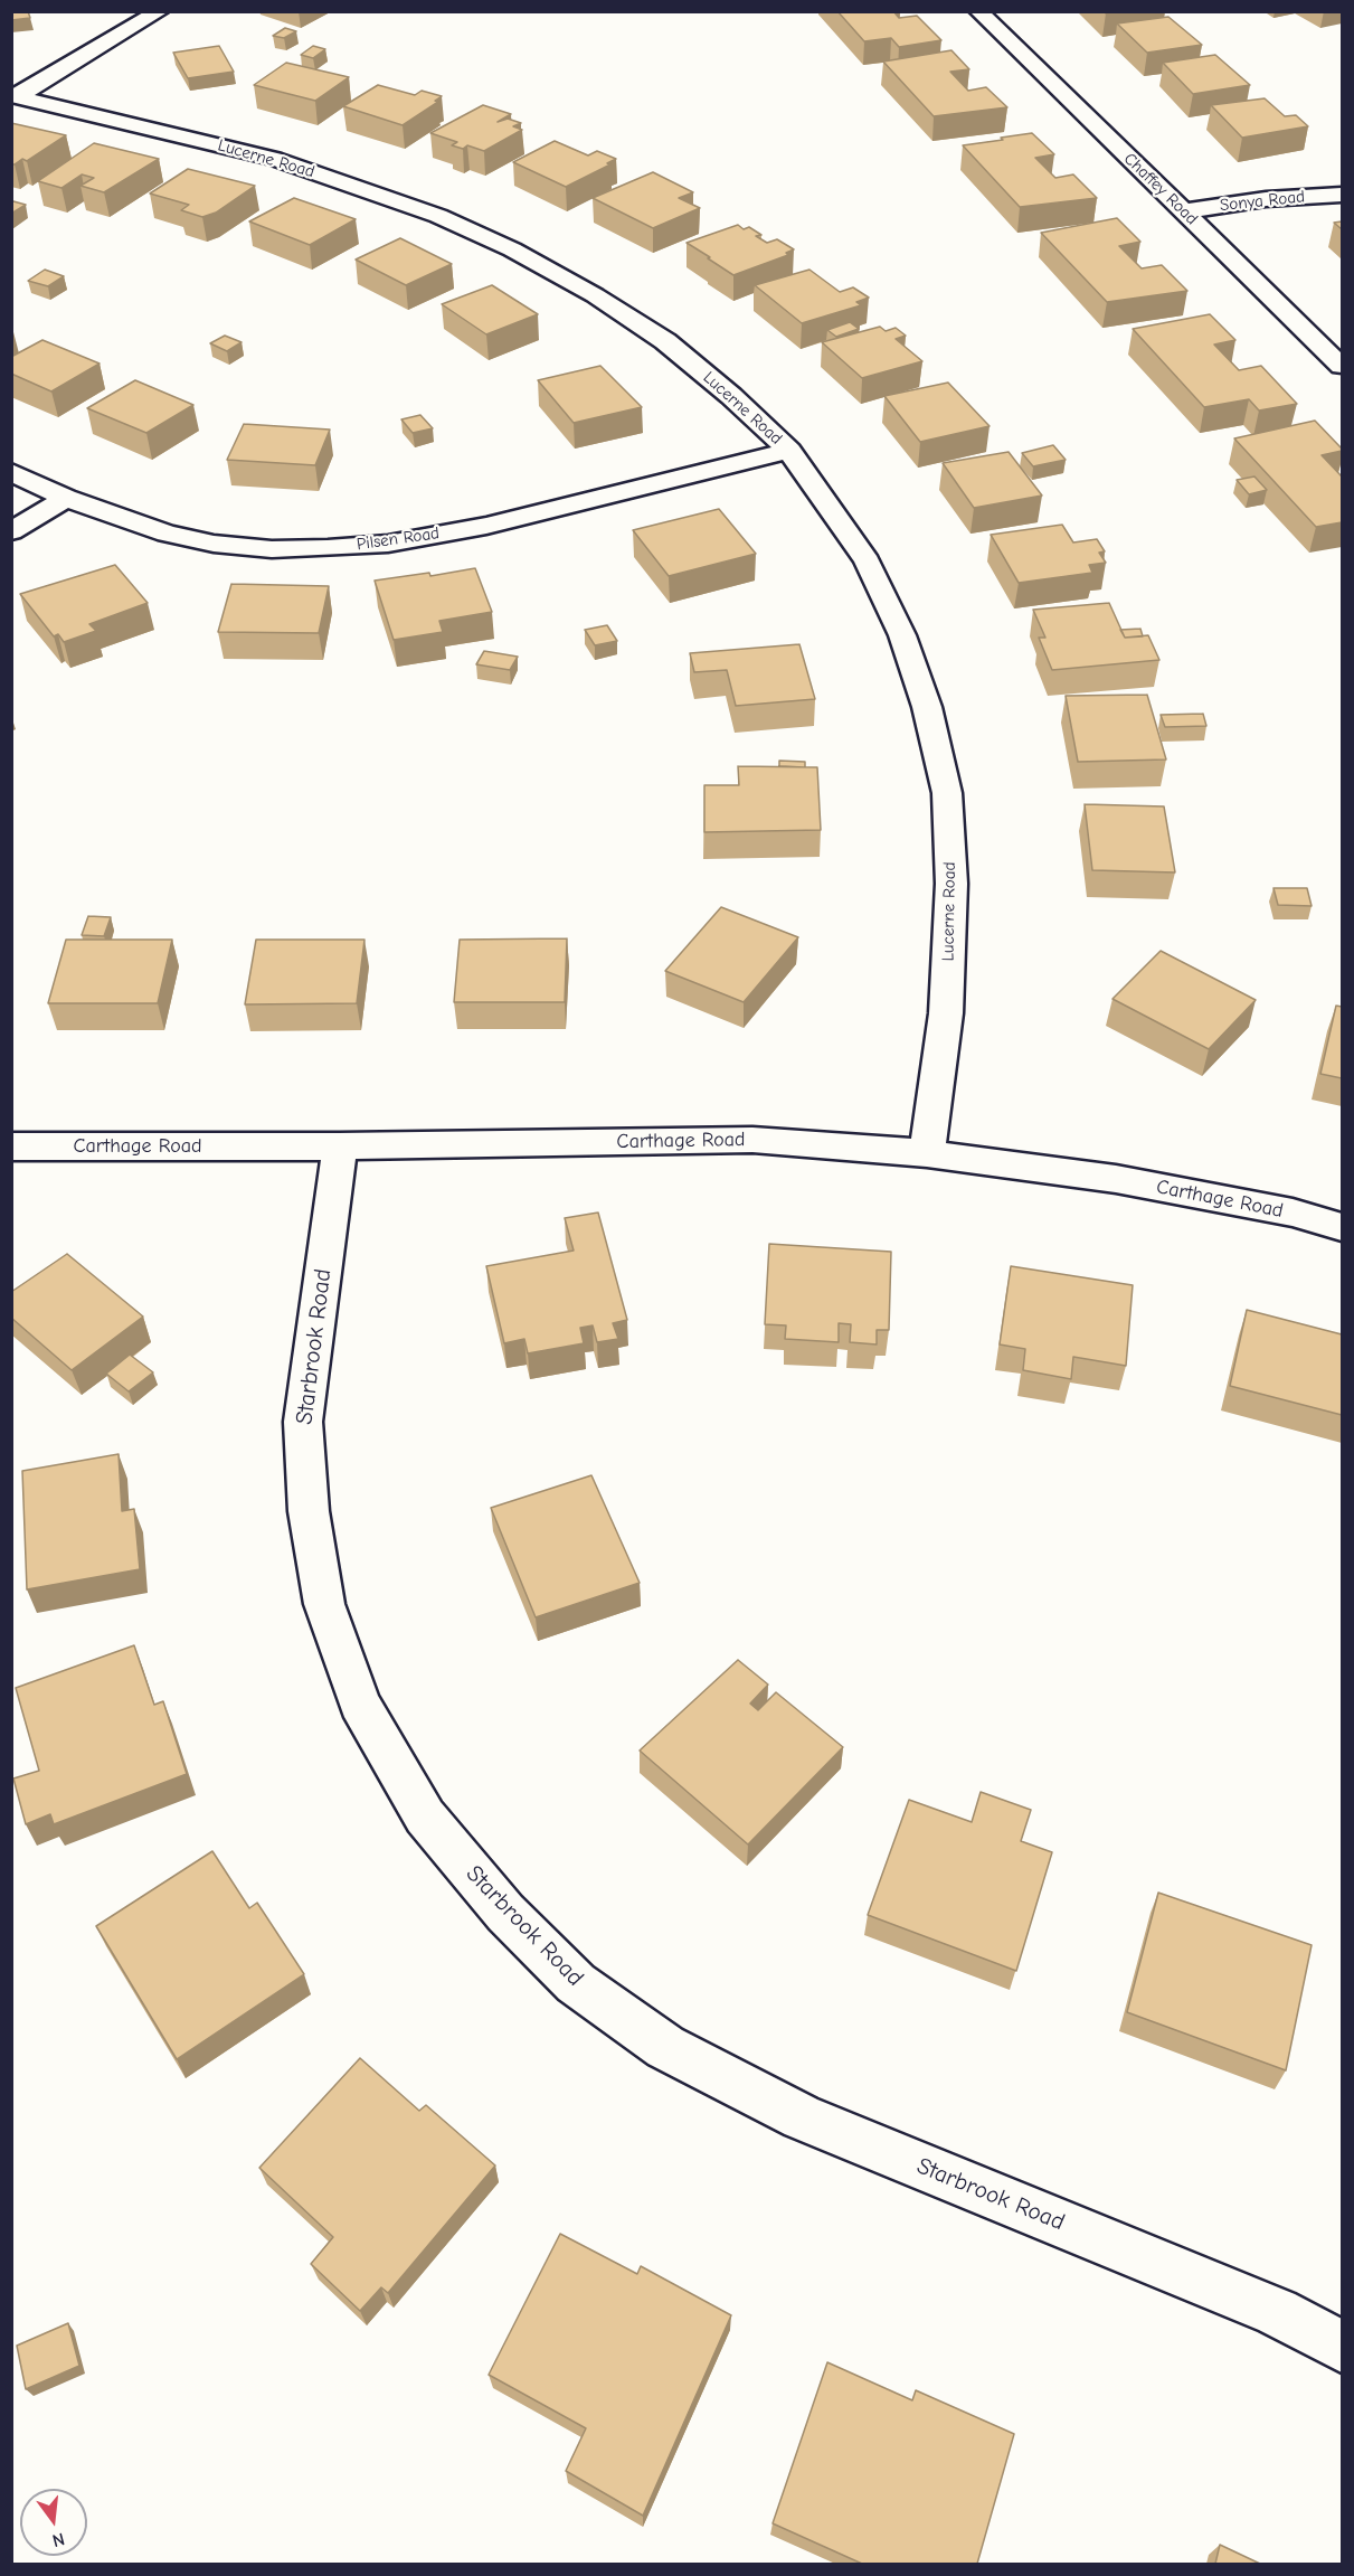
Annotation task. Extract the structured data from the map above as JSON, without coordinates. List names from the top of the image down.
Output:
{
  "streets": {
    "street": [
      "Lucerne Road",
      "Chaffey Road",
      "Sonya Road",
      "Pilsen Road",
      "Carthage Road",
      "Starbrook Road"
    ]
  },
  "crossings": [
    ["Lucerne Road", "Pilsen Road"],
    ["Lucerne Road", "Carthage Road"],
    ["Chaffey Road", "Sonya Road"],
    ["Carthage Road", "Starbrook Road"]
  ],
  "north": "bottom"
}
